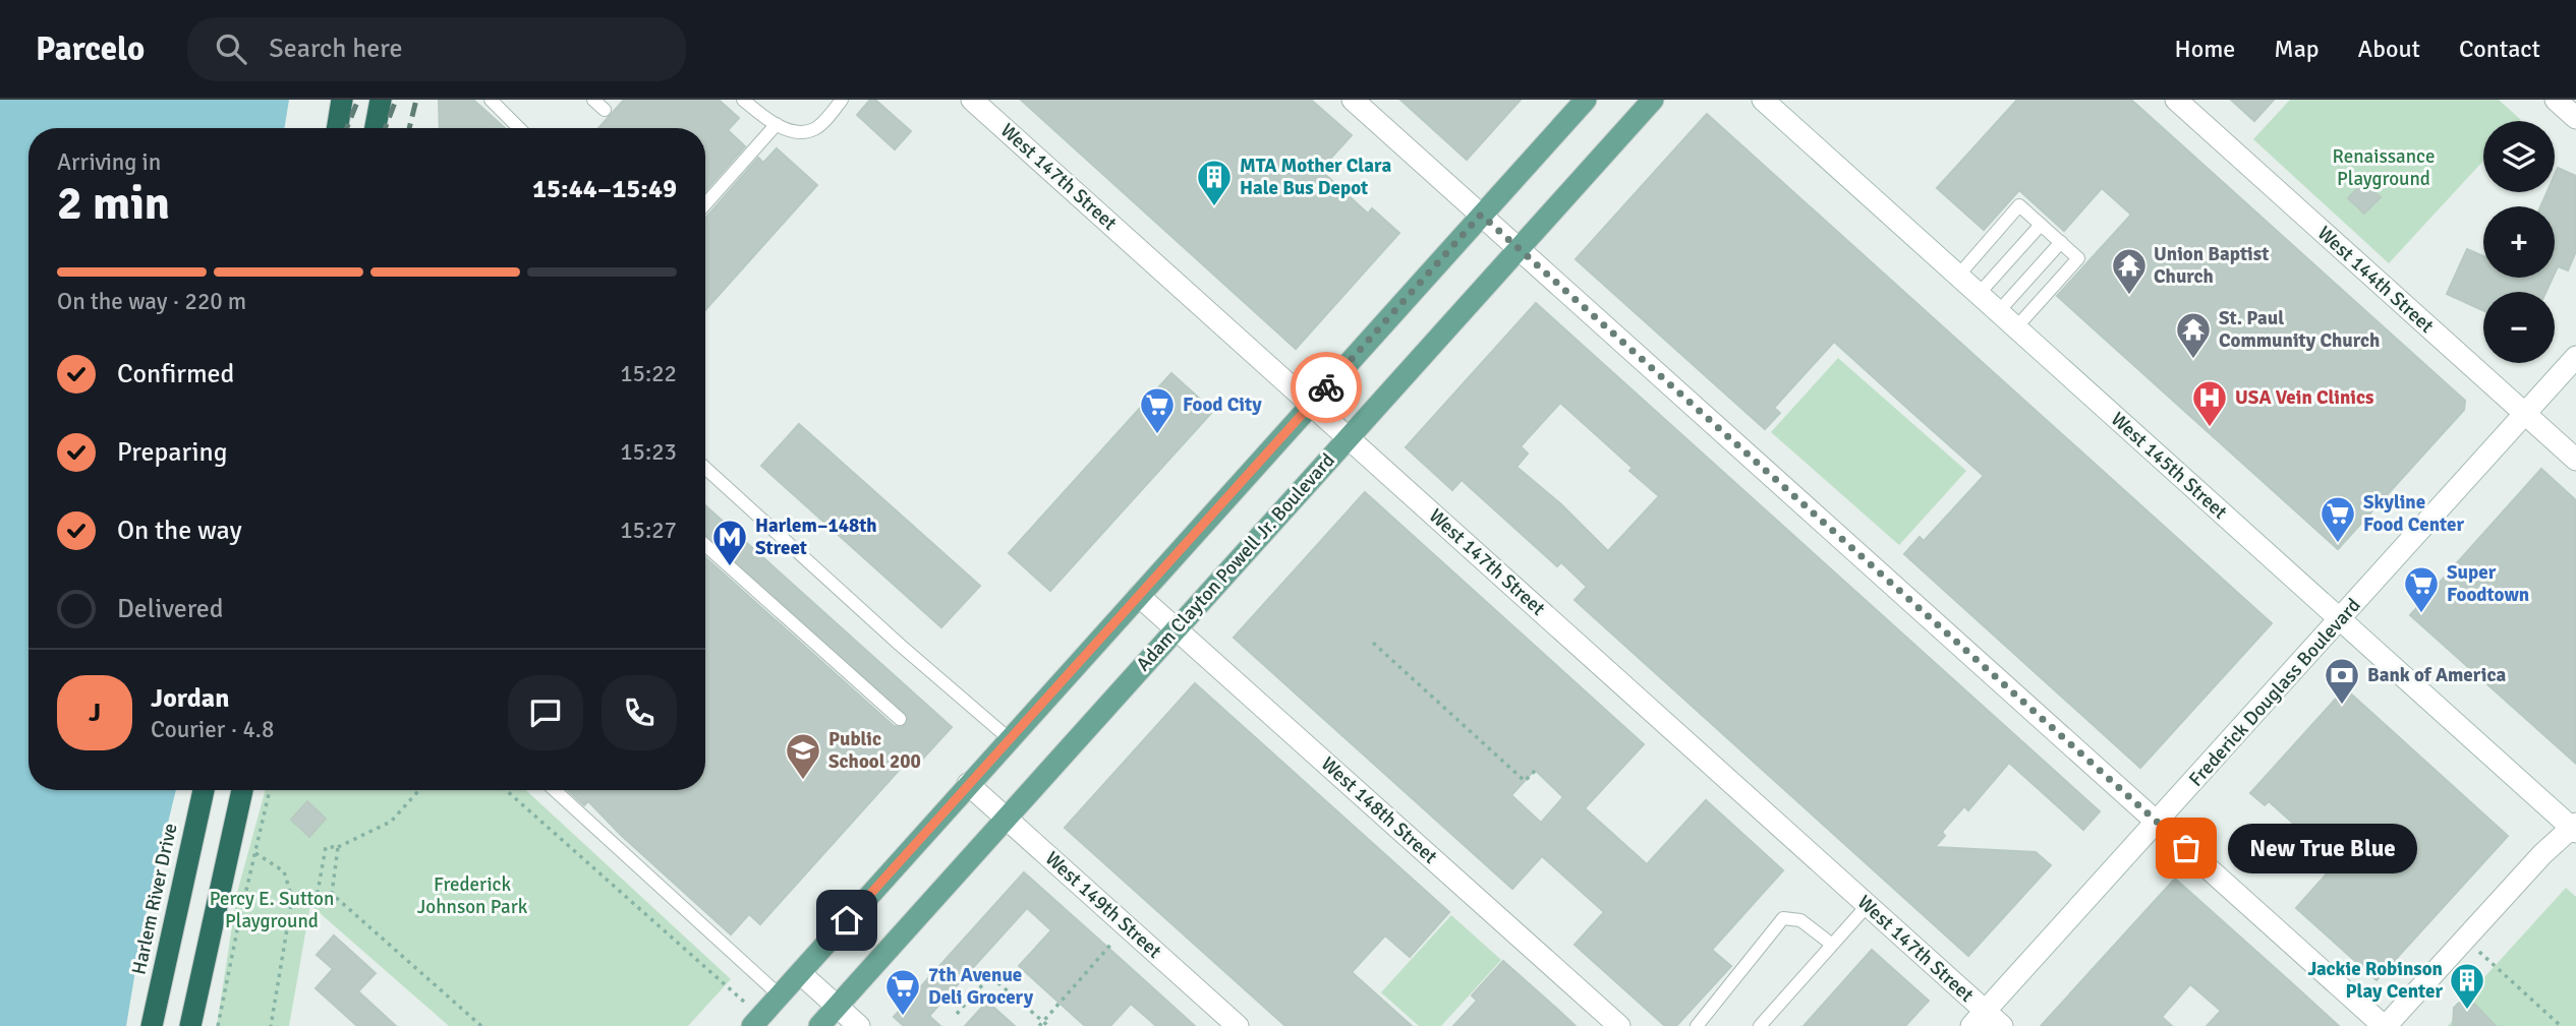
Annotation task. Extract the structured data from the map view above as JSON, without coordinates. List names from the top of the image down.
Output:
{
  "streets": {
    "highway": ["Harlem River Drive"],
    "main road": ["Adam Clayton Powell Jr. Boulevard"],
    "street": [
      "West 147th Street",
      "West 144th Street",
      "West 145th Street",
      "Frederick Douglass Boulevard",
      "West 148th Street",
      "West 149th Street"
    ]
  },
  "crossings": [
    ["West 147th Street", "Adam Clayton Powell Jr. Boulevard"],
    ["West 147th Street", "Frederick Douglass Boulevard"],
    ["West 144th Street", "Frederick Douglass Boulevard"],
    ["West 145th Street", "Frederick Douglass Boulevard"],
    ["Adam Clayton Powell Jr. Boulevard", "West 148th Street"],
    ["Adam Clayton Powell Jr. Boulevard", "West 149th Street"]
  ],
  "parks": ["Renaissance Playground", "Frederick Johnson Park", "Percy E. Sutton Playground"],
  "places": {
    "building": ["MTA Mother Clara Hale Bus Depot", "Jackie Robinson Play Center"],
    "temple": ["Union Baptist Church", "St. Paul Community Church"],
    "hospital": ["USA Vein Clinics"],
    "supermarket": [
      "Food City",
      "Skyline Food Center",
      "Super Foodtown",
      "7th Avenue Deli Grocery"
    ],
    "metro station": ["Harlem–148th Street"],
    "bank": ["Bank of America"],
    "school or university": ["Public School 200"],
    "other": ["New True Blue"]
  },
  "page": {
    "header": "Parcelo",
    "search": "Search here",
    "nav": [
      "Home",
      "Map",
      "About",
      "Contact"
    ],
    "map_buttons": ["+", "−"],
    "heading": ["2 min", "Arriving in", "15:44–15:49"],
    "panel": ["Jordan", "Courier · 4.8"],
    "bar": "On the way · 220 m",
    "list": [
      ["Confirmed", "15:22"],
      ["Preparing", "15:23"],
      ["On the way", "15:27"],
      "Delivered"
    ],
    "round": "J",
    "bubble": "New True Blue"
  }
}
